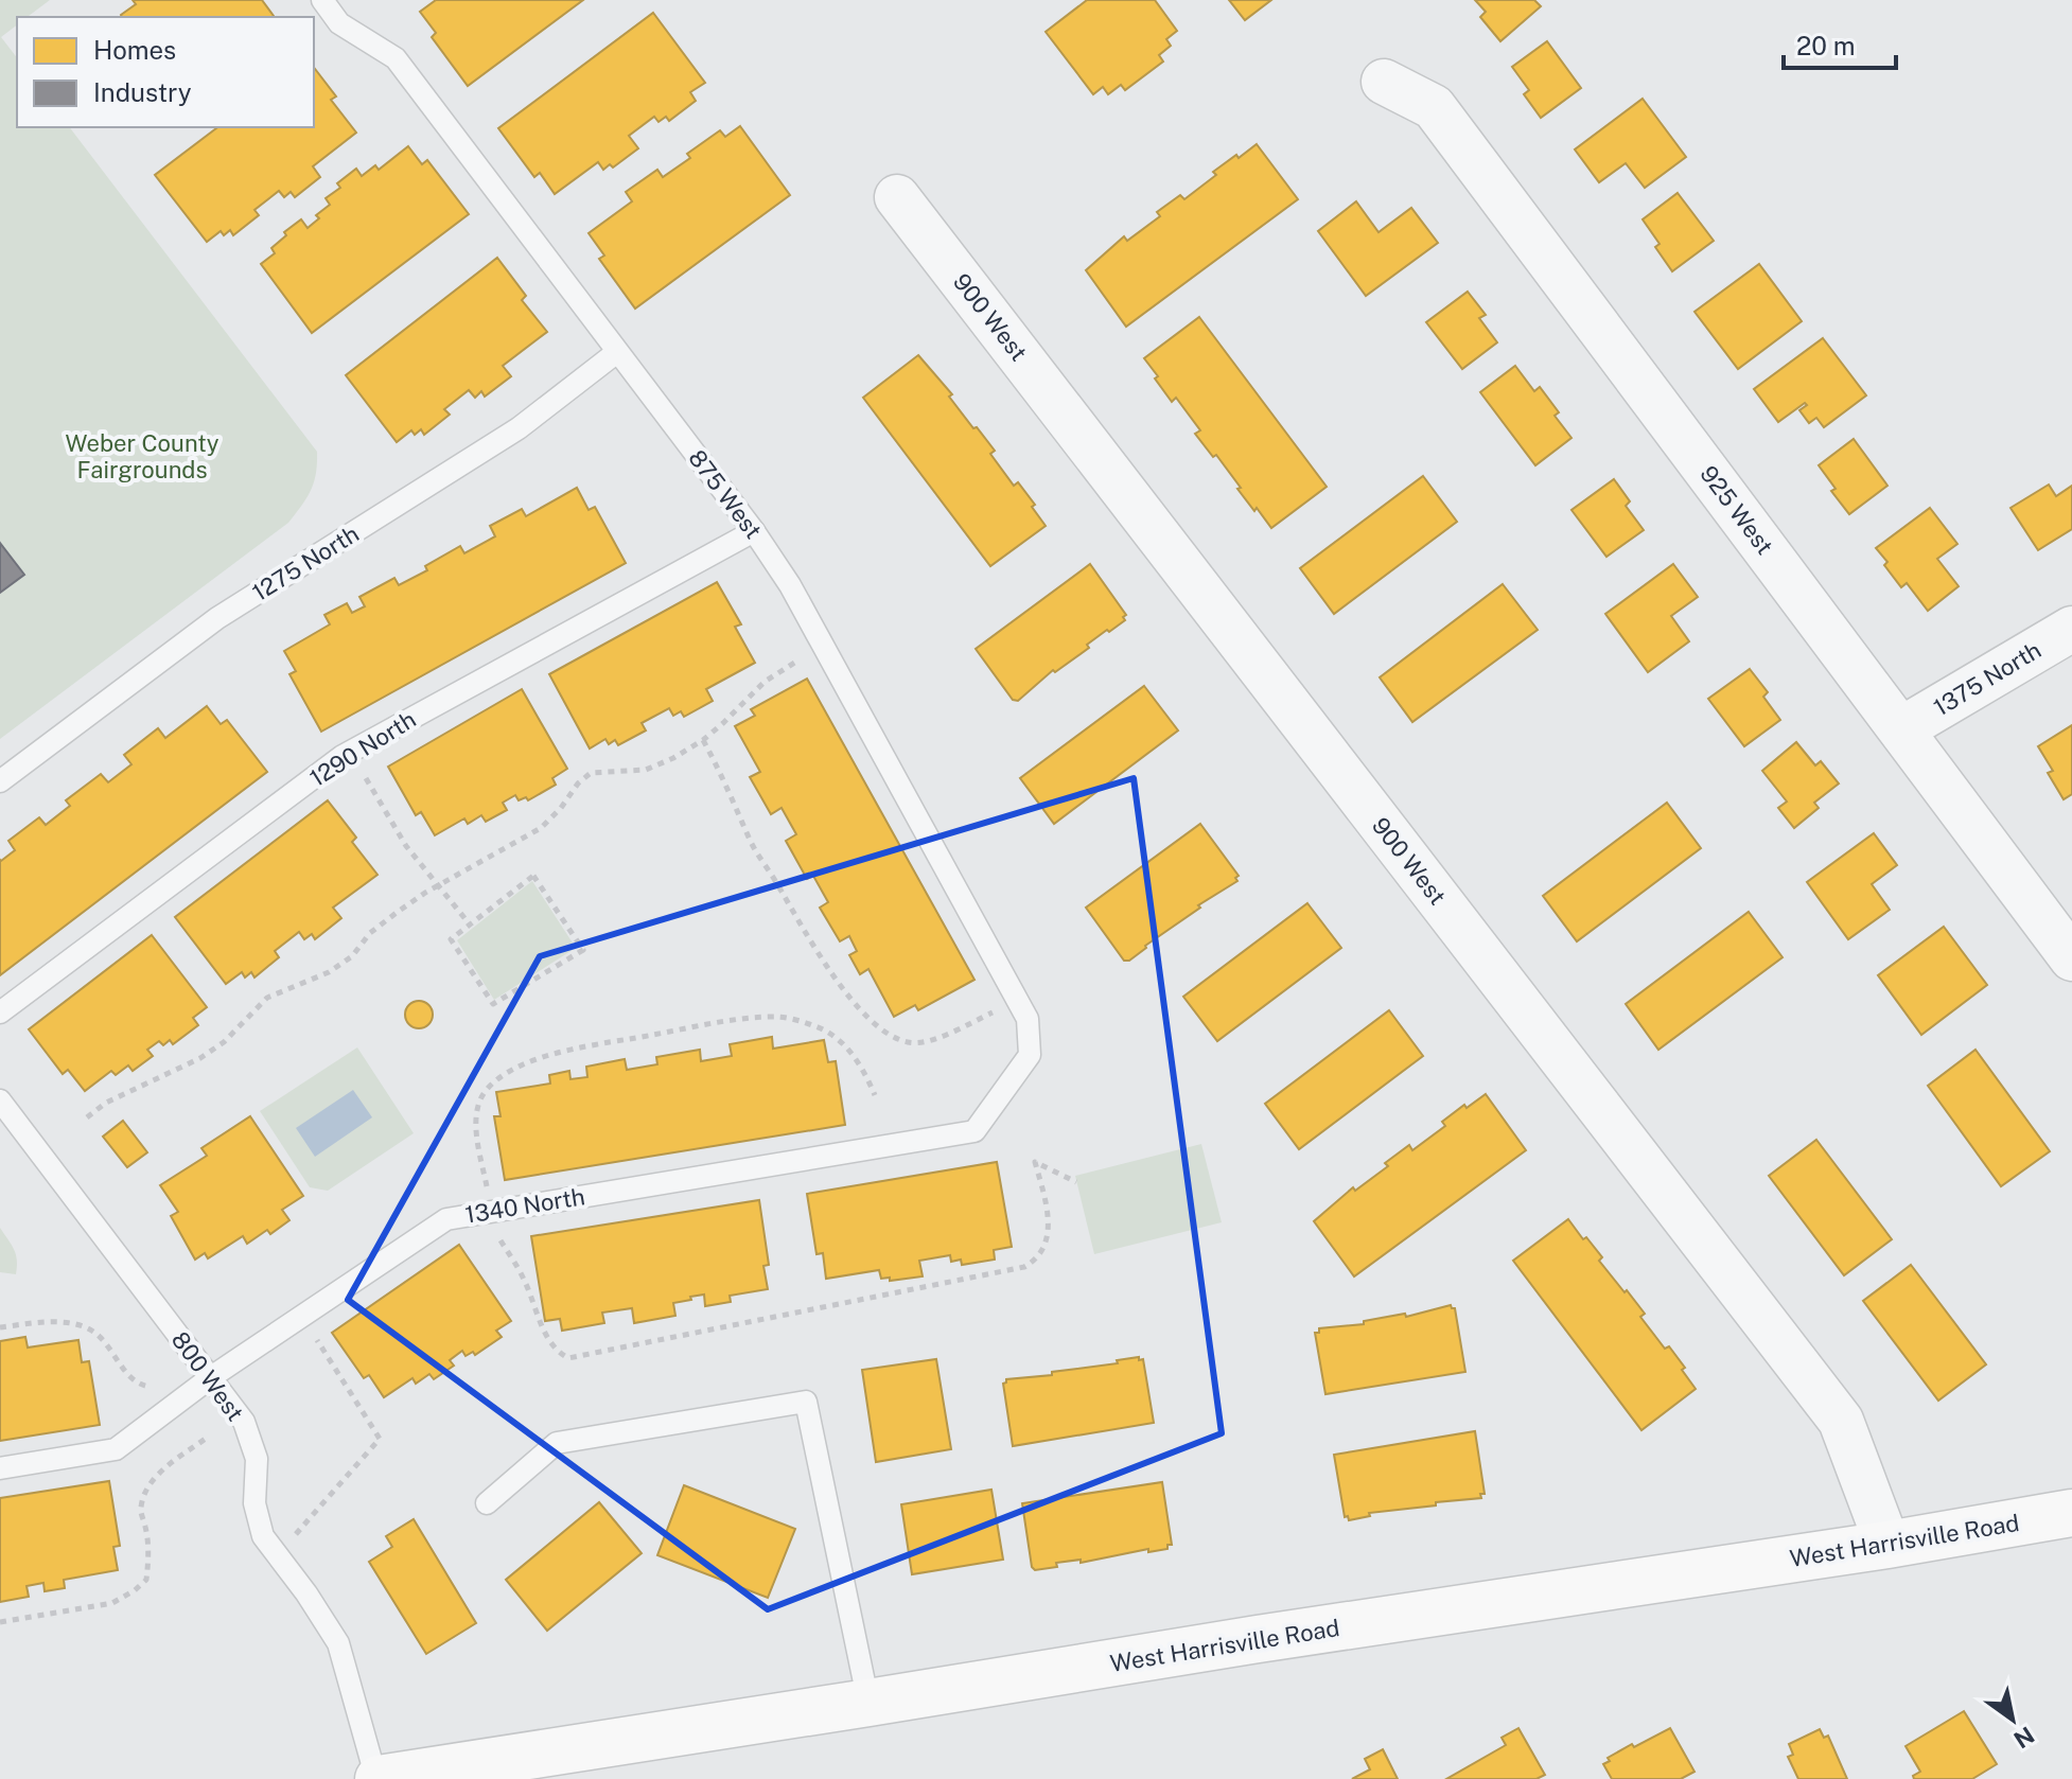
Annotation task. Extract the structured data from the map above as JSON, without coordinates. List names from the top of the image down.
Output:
{
  "streets": {
    "main road": ["West Harrisville Road"],
    "street": ["900 West", "925 West", "1375 North"],
    "lane": [
      "875 West",
      "1275 North",
      "1290 North",
      "1340 North",
      "800 West"
    ]
  },
  "crossings": [
    ["900 West", "West Harrisville Road"],
    ["875 West", "1275 North"],
    ["875 West", "1290 North"],
    ["875 West", "1340 North"],
    ["925 West", "1375 North"],
    ["1340 North", "800 West"],
    ["800 West", "West Harrisville Road"]
  ],
  "parks": ["Weber County Fairgrounds"],
  "legend": ["Homes", "Industry"],
  "scale_bar": "20 m",
  "north": "bottom right"
}
